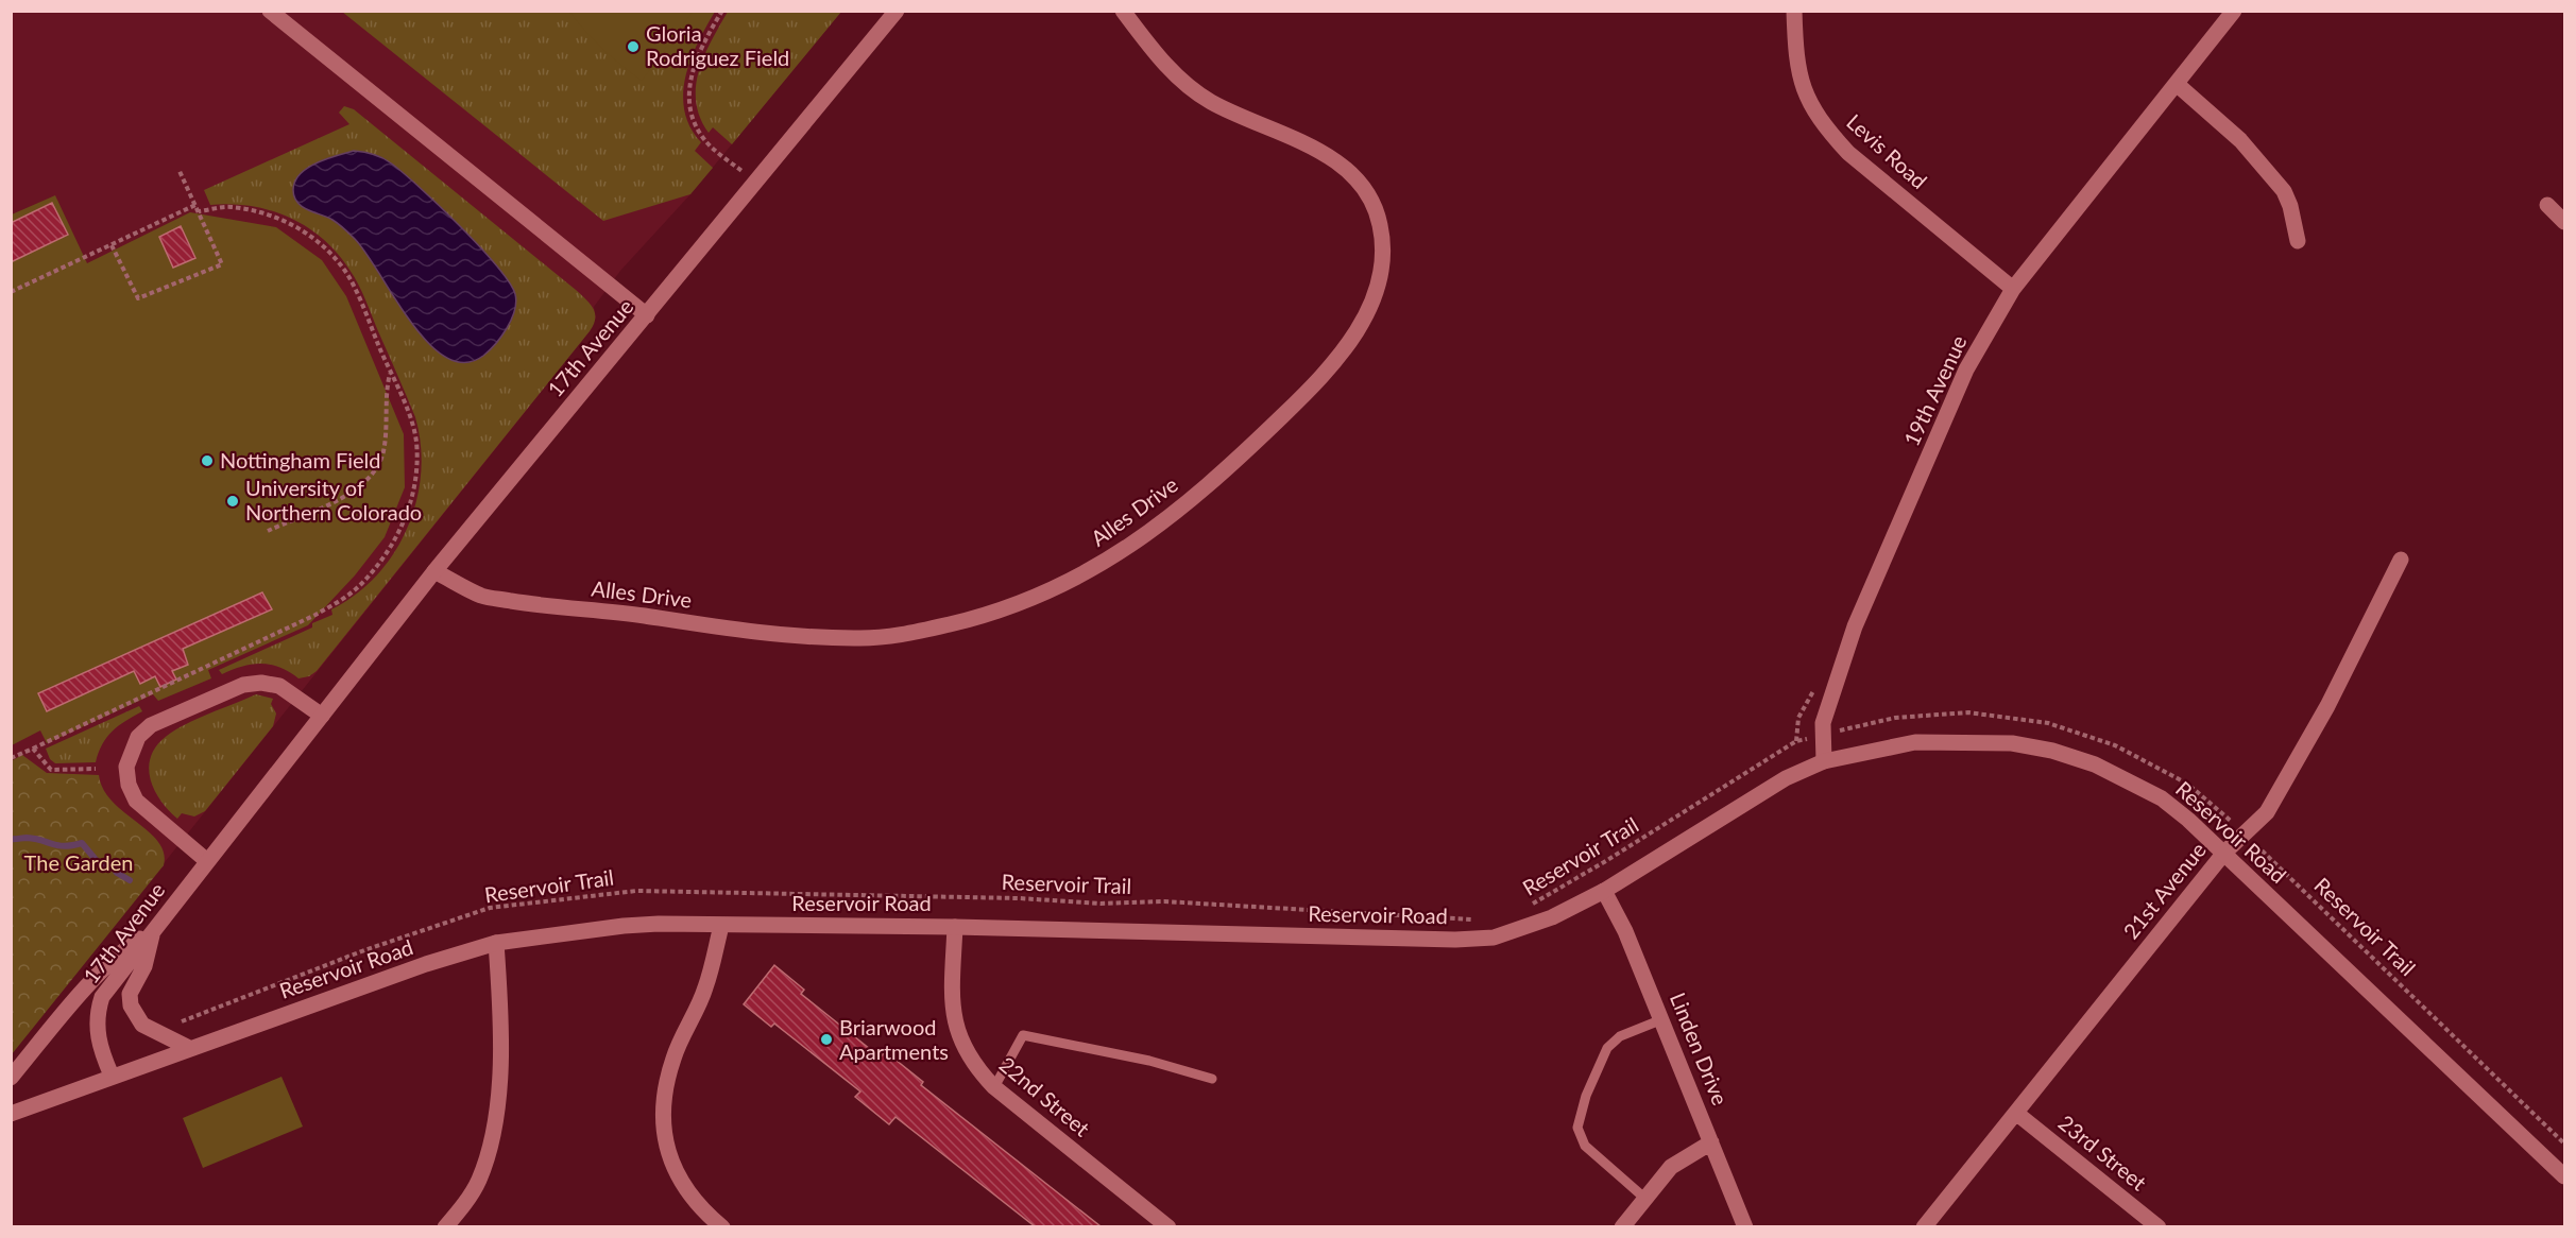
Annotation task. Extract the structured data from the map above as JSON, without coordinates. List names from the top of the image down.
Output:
{
  "streets": {
    "street": [
      "Levis Road",
      "17th Avenue",
      "19th Avenue",
      "Alles Drive",
      "Reservoir Road",
      "21st Avenue",
      "Linden Drive",
      "22nd Street",
      "23rd Street"
    ],
    "path": ["Reservoir Trail"]
  },
  "crossings": [
    ["Levis Road", "19th Avenue"],
    ["17th Avenue", "Alles Drive"],
    ["17th Avenue", "Reservoir Road"],
    ["19th Avenue", "Reservoir Road"],
    ["19th Avenue", "Reservoir Trail"],
    ["Reservoir Road", "21st Avenue"],
    ["Reservoir Road", "Linden Drive"],
    ["Reservoir Road", "22nd Street"],
    ["Reservoir Trail", "21st Avenue"],
    ["21st Avenue", "23rd Street"]
  ],
  "parks": ["The Garden"],
  "places": [
    "Gloria Rodriguez Field",
    "Nottingham Field",
    "University of Northern Colorado",
    "Briarwood Apartments"
  ]
}
